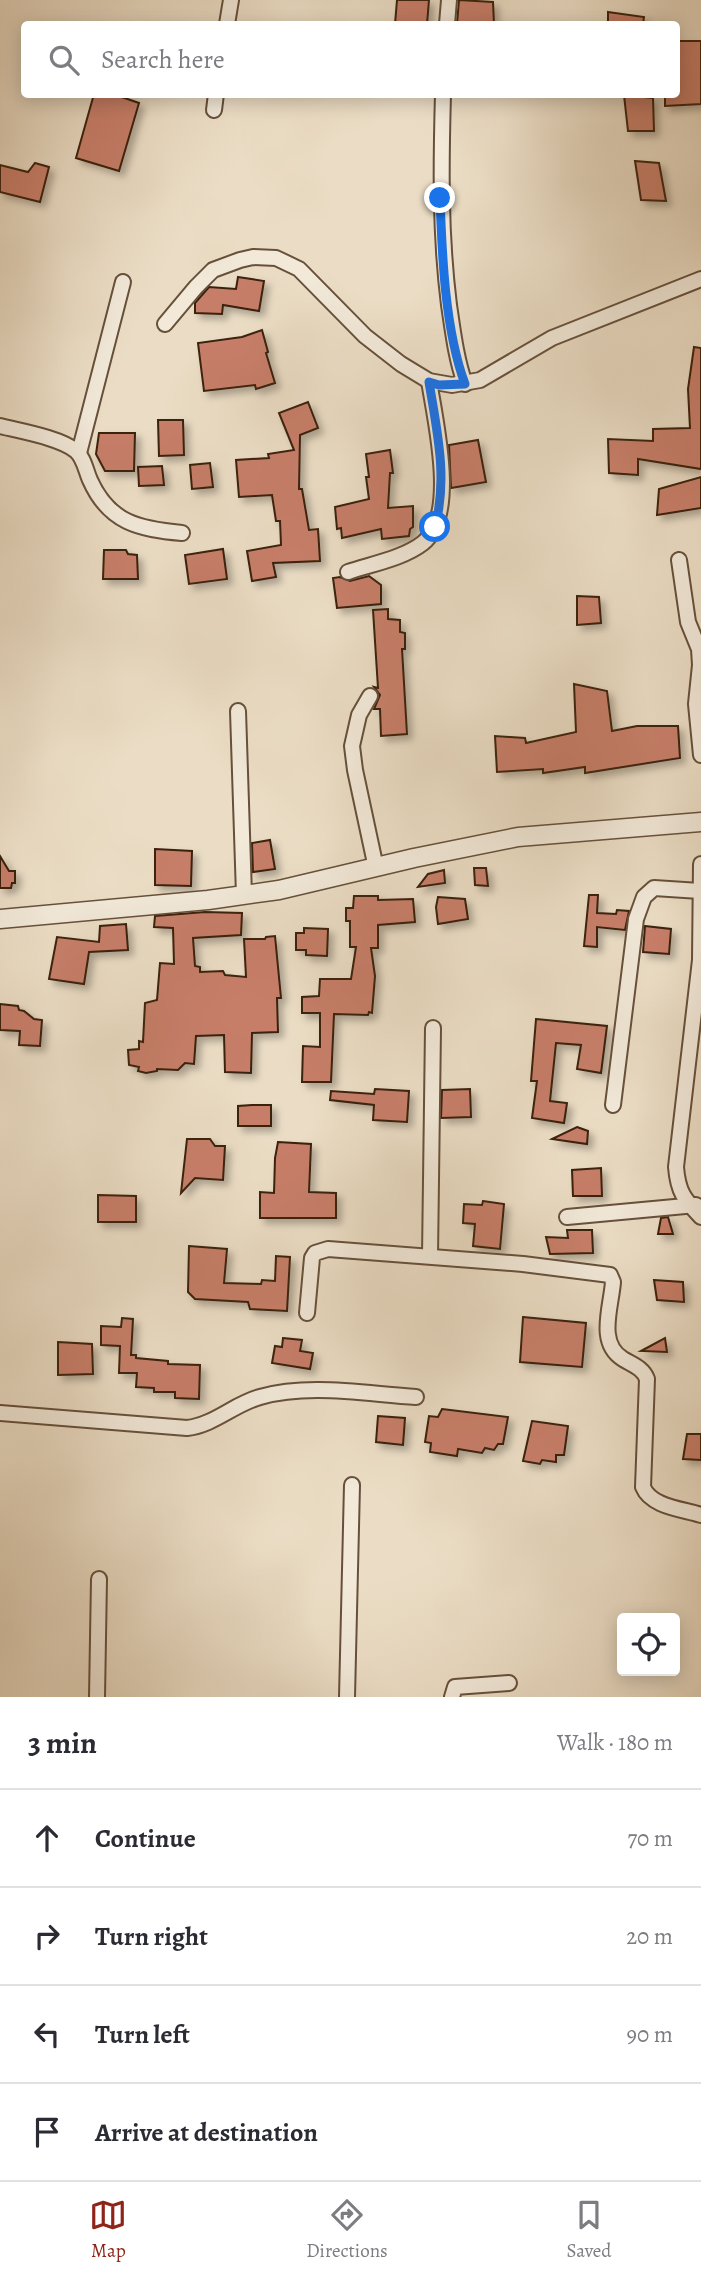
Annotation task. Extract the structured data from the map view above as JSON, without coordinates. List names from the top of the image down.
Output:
{
  "page": {
    "search": "Search here",
    "heading": ["3 min", "Walk · 180 m"],
    "list": [
      ["Continue", "70 m"],
      ["Turn right", "20 m"],
      ["Turn left", "90 m"],
      "Arrive at destination"
    ],
    "nav": ["Map", "Directions", "Saved"]
  }
}
